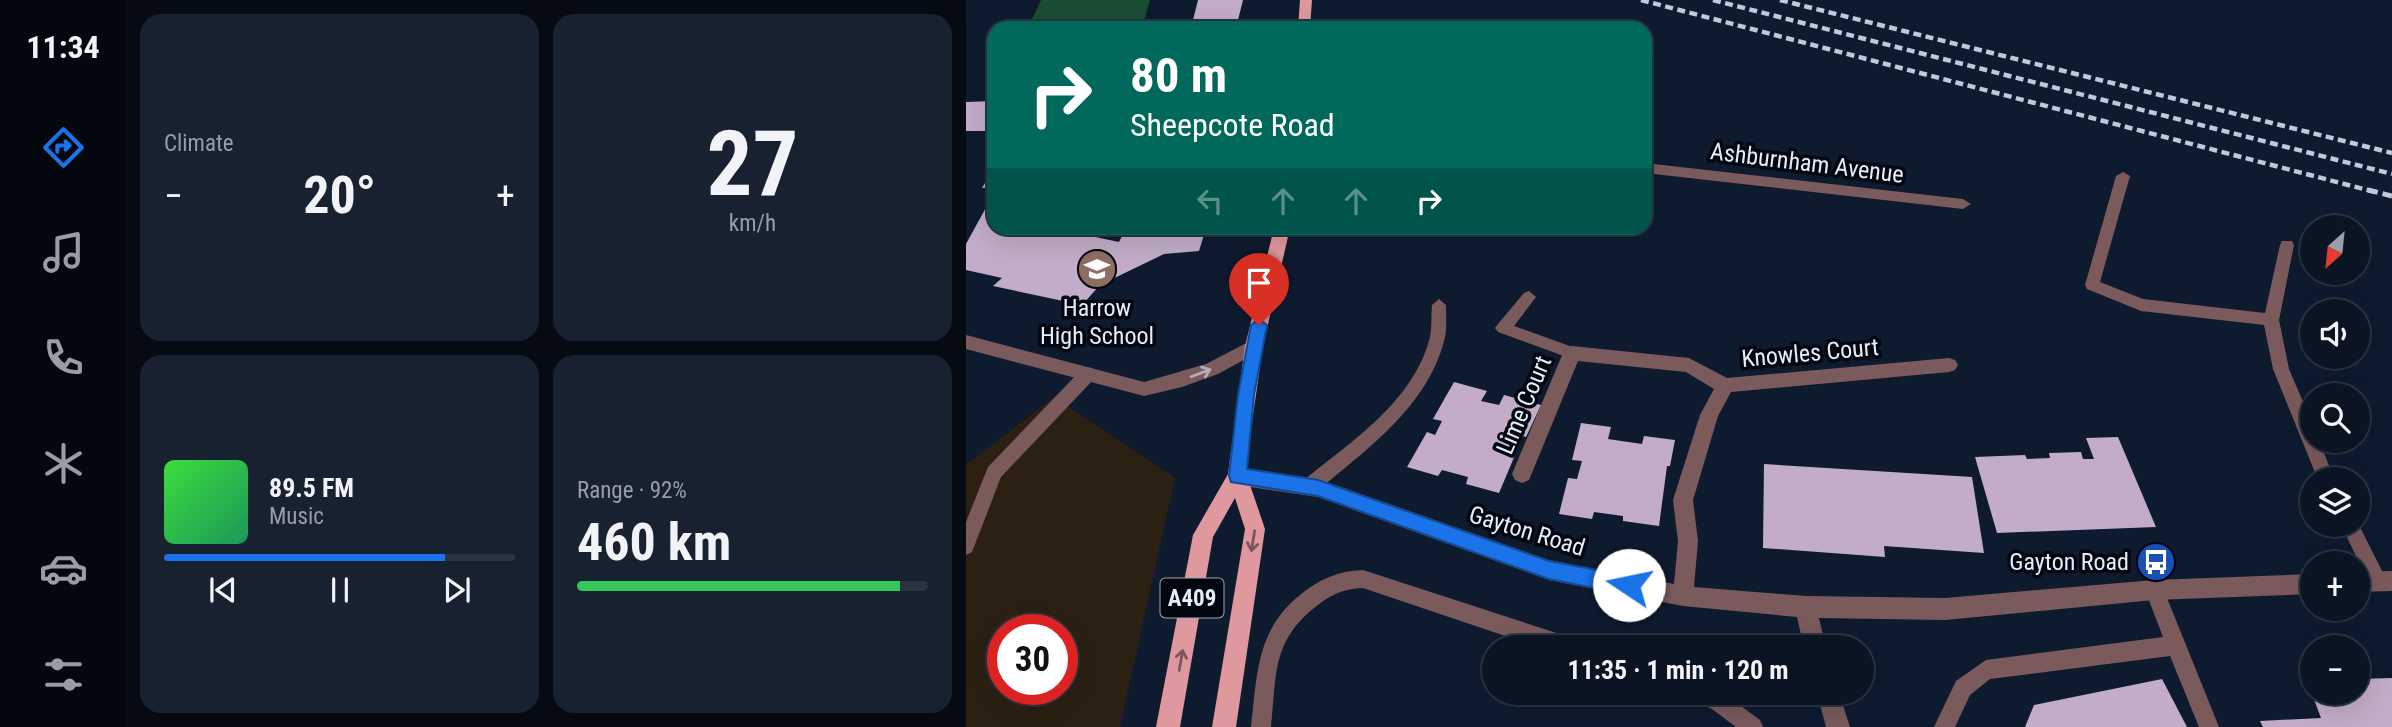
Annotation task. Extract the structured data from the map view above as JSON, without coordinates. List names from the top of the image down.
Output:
{
  "streets": {
    "main road": ["A409"],
    "street": [
      "Ashburnham Avenue",
      "Knowles Court",
      "Lime Court",
      "Gayton Road"
    ]
  },
  "crossings": [
    ["Knowles Court", "Gayton Road"],
    ["Gayton Road", "A409"]
  ],
  "places": {
    "school or university": ["Harrow High School"],
    "bus stop": ["Gayton Road"]
  },
  "north": "bottom left",
  "page": {
    "tabs": "11:34",
    "tile": [
      "Climate",
      ["27", "km/h"],
      ["Range · 92%", "460 km"]
    ],
    "turn": ["80 m", "Sheepcote Road"],
    "heat": ["−", "20°", "+"],
    "map_buttons": ["+", "−"],
    "song": ["89.5 FM", "Music"],
    "limit": "30",
    "trip": "11:35 · 1 min · 120 m"
  }
}
